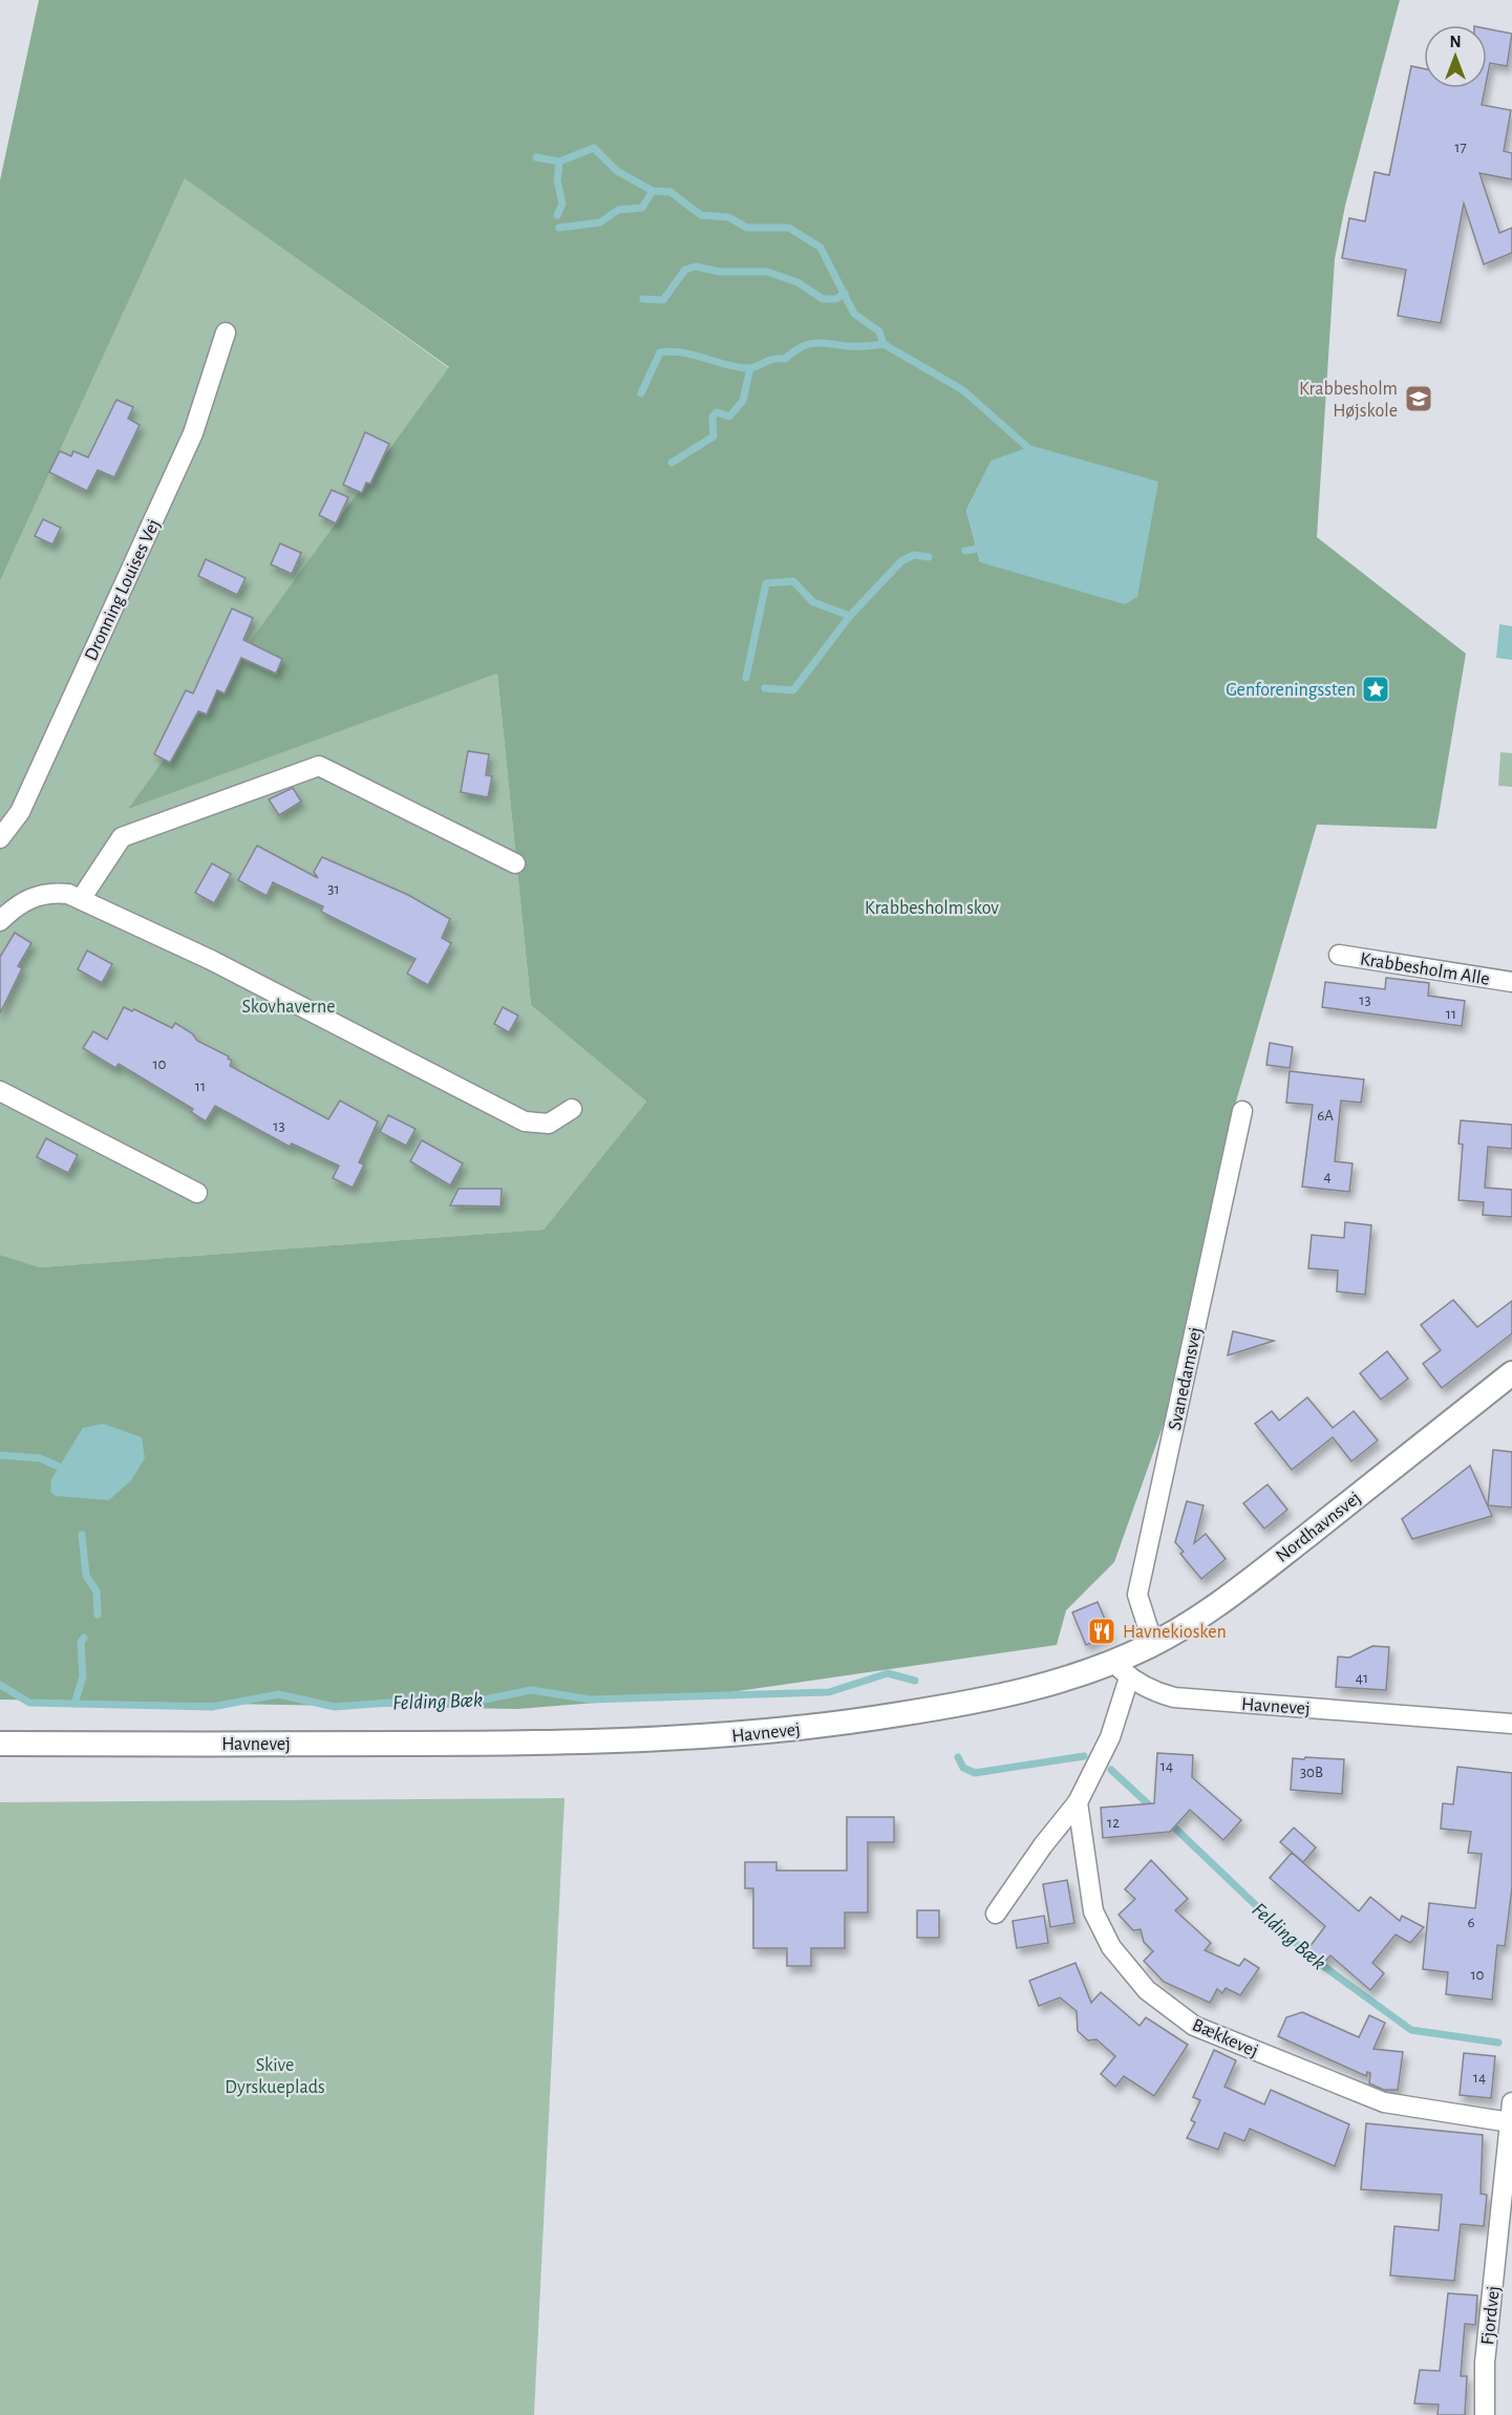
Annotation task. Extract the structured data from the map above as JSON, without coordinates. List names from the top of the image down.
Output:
{
  "streets": {
    "street": [
      "Dronning Louises Vej",
      "Krabbesholm Alle",
      "Svanedamsvej",
      "Nordhavnsvej",
      "Havnevej",
      "Bækkevej",
      "Fjordvej"
    ]
  },
  "crossings": [
    ["Svanedamsvej", "Nordhavnsvej"],
    ["Nordhavnsvej", "Havnevej"],
    ["Bækkevej", "Fjordvej"]
  ],
  "water": ["Felding Bæk"],
  "parks": ["Krabbesholm skov", "Skovhaverne", "Skive Dyrskueplads"],
  "places": {
    "school or university": ["Krabbesholm Højskole"],
    "place": ["Genforeningssten"],
    "restaurant": ["Havnekiosken"]
  },
  "house_numbers": [
    "17",
    "31",
    "13",
    "11",
    "10",
    "11",
    "6A",
    "13",
    "4",
    "41",
    "14",
    "30B",
    "12",
    "6",
    "10",
    "14"
  ],
  "north": "top"
}
